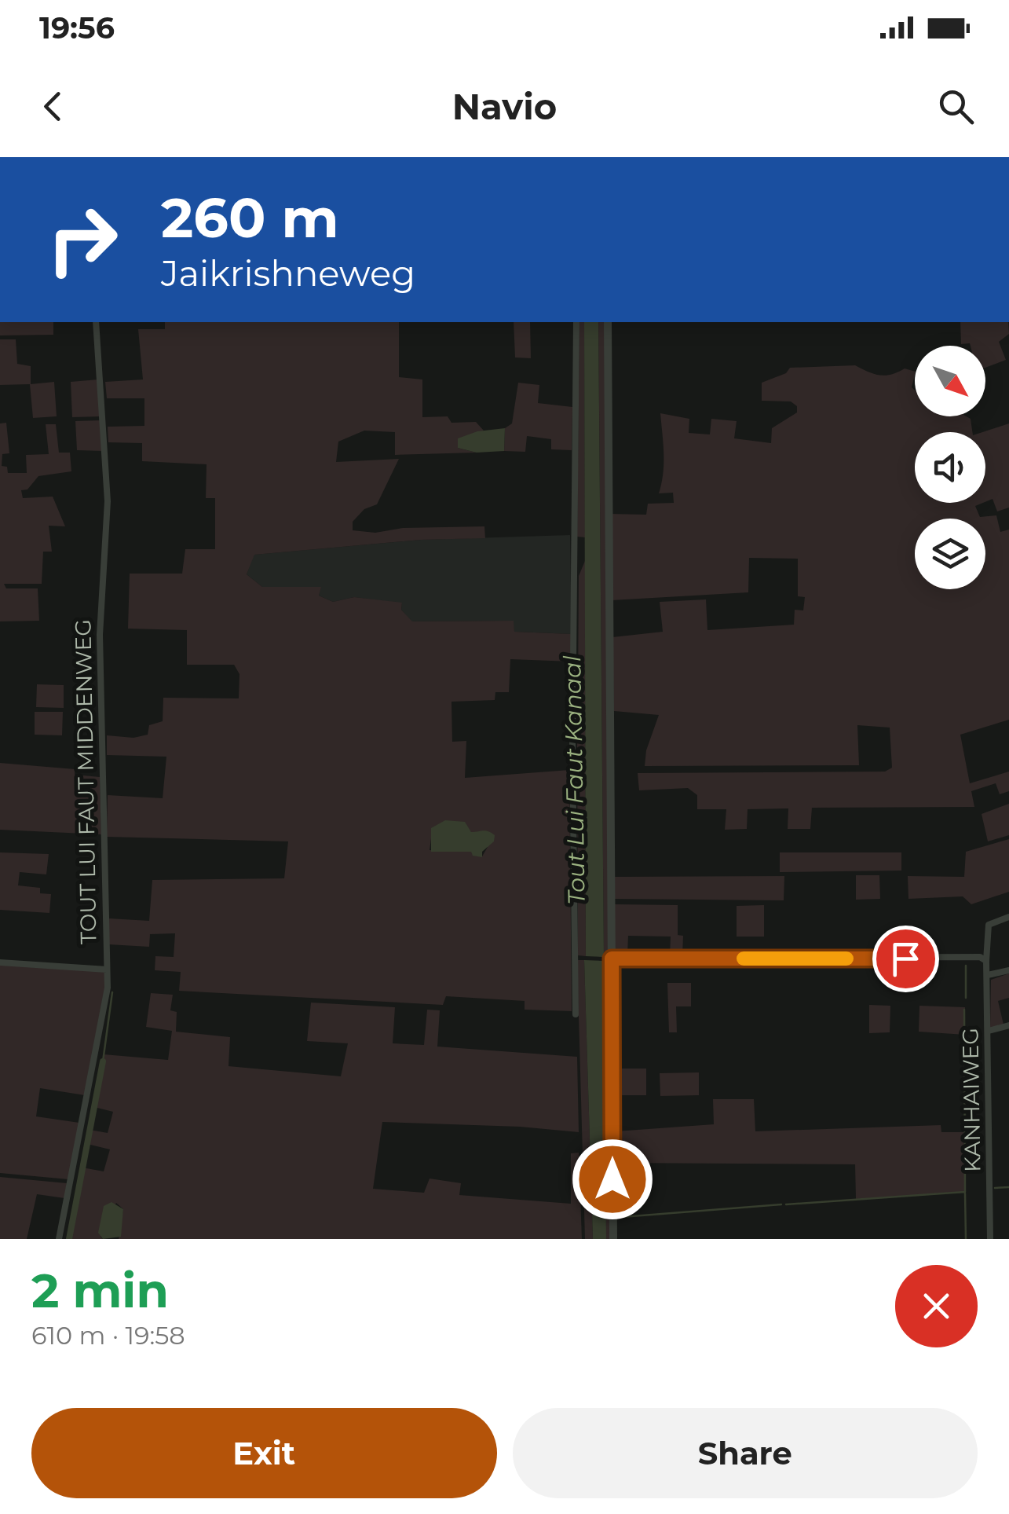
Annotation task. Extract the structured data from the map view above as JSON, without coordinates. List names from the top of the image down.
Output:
{
  "streets": {
    "street": ["TOUT LUI FAUT MIDDENWEG", "KANHAIWEG"]
  },
  "water": ["Tout Lui Faut Kanaal"],
  "north": "bottom right",
  "page": {
    "status": "19:56",
    "header": "Navio",
    "turn": ["260 m", "Jaikrishneweg"],
    "heading": ["2 min", "610 m · 19:58"],
    "buttons": ["Exit", "Share"]
  }
}
